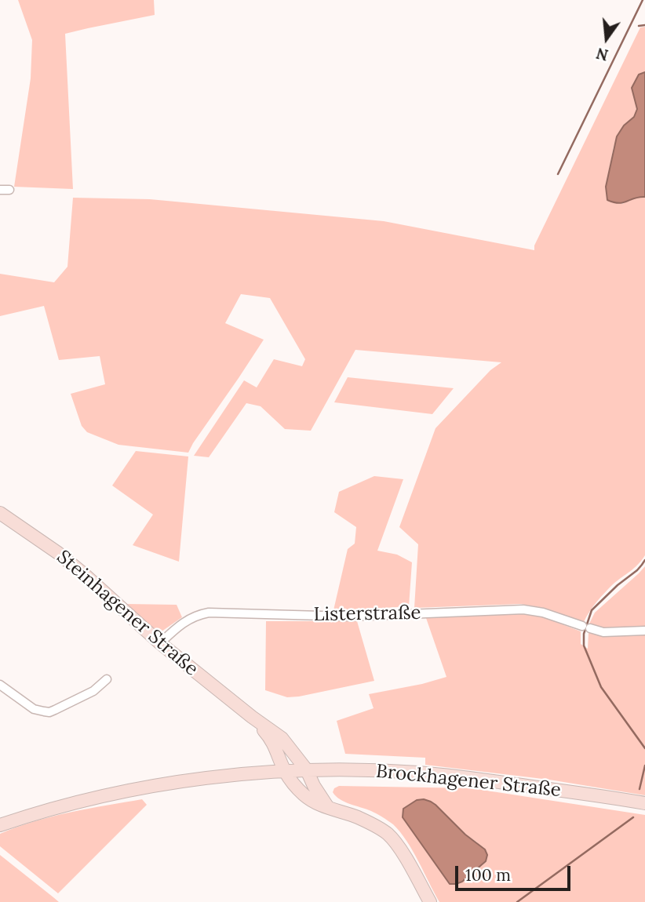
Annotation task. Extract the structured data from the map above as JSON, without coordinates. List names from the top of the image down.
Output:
{
  "streets": {
    "main road": ["Steinhagener Straße", "Brockhagener Straße"],
    "street": ["Listerstraße"]
  },
  "crossings": [
    ["Steinhagener Straße", "Listerstraße"],
    ["Steinhagener Straße", "Brockhagener Straße"]
  ],
  "scale_bar": "100 m",
  "north": "bottom"
}
